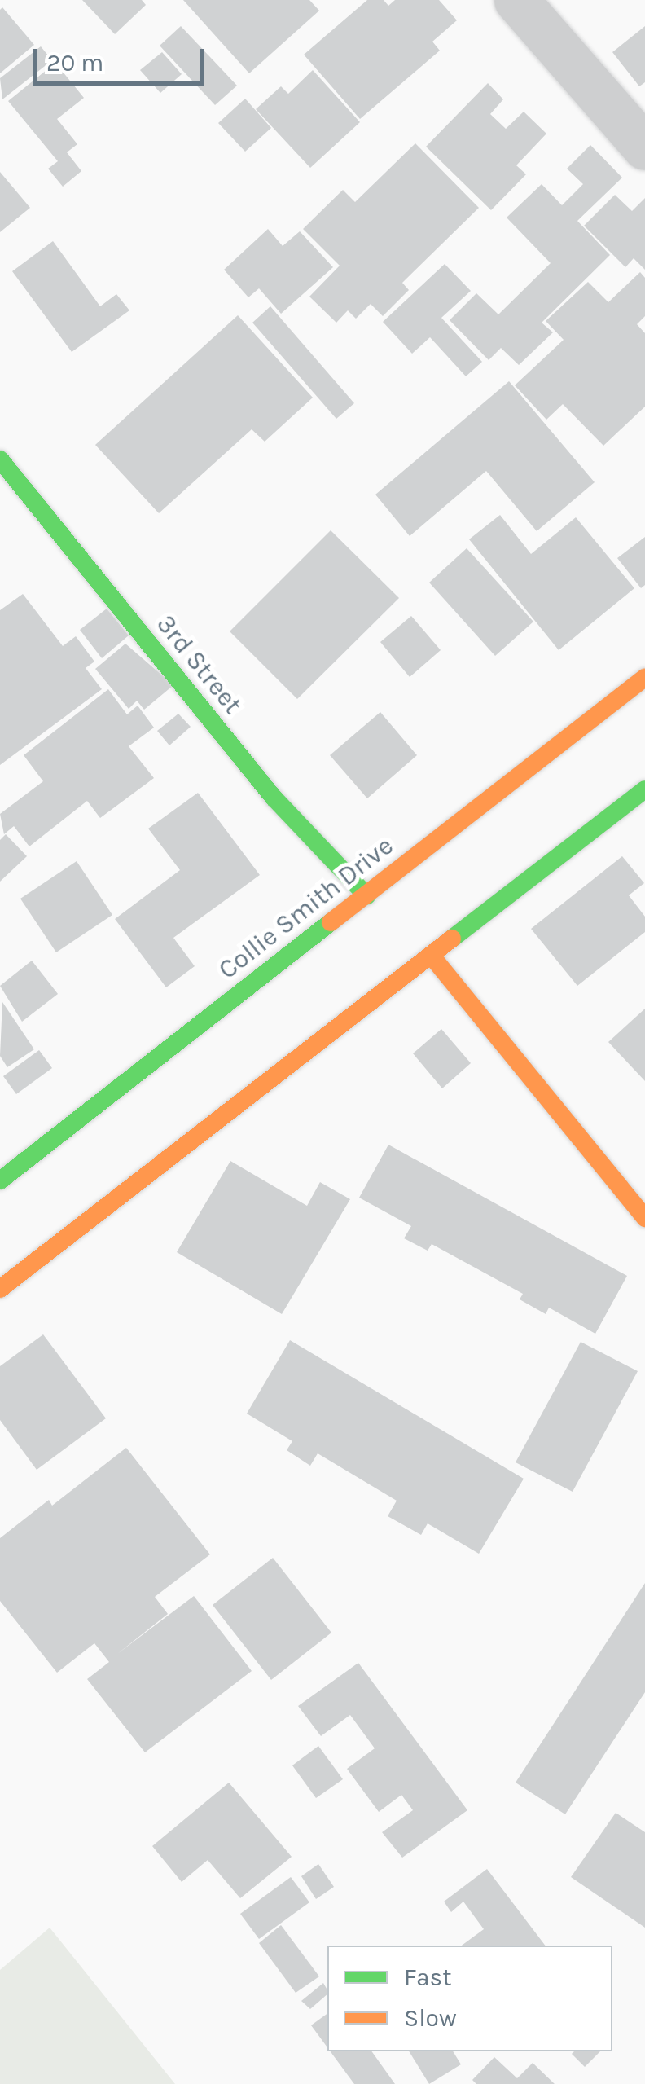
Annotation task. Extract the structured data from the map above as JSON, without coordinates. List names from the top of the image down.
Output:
{
  "streets": {
    "street": ["3rd Street", "Collie Smith Drive"]
  },
  "crossings": [
    ["3rd Street", "Collie Smith Drive"]
  ],
  "legend": ["Fast", "Slow"],
  "scale_bar": "20 m"
}
